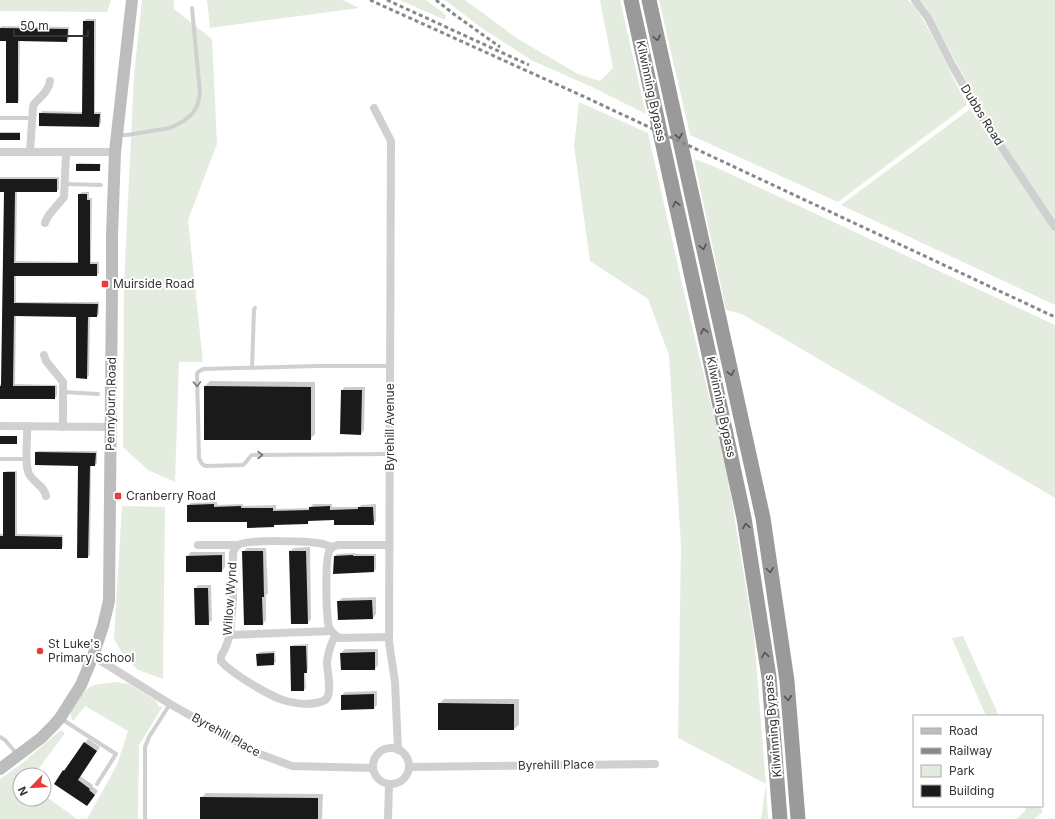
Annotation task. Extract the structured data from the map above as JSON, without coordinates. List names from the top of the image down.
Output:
{
  "streets": {
    "highway": ["Kilwinning Bypass"],
    "street": [
      "Dubbs Road",
      "Pennyburn Road",
      "Byrehill Avenue",
      "Willow Wynd",
      "Byrehill Place"
    ]
  },
  "crossings": [
    ["Pennyburn Road", "Byrehill Place"],
    ["Byrehill Avenue", "Willow Wynd"],
    ["Byrehill Avenue", "Byrehill Place"]
  ],
  "places": {
    "transit": ["Muirside Road", "Cranberry Road"],
    "other": ["St Luke's Primary School"]
  },
  "legend": [
    "Road",
    "Railway",
    "Park",
    "Building"
  ],
  "scale_bar": "50 m",
  "north": "bottom left"
}
